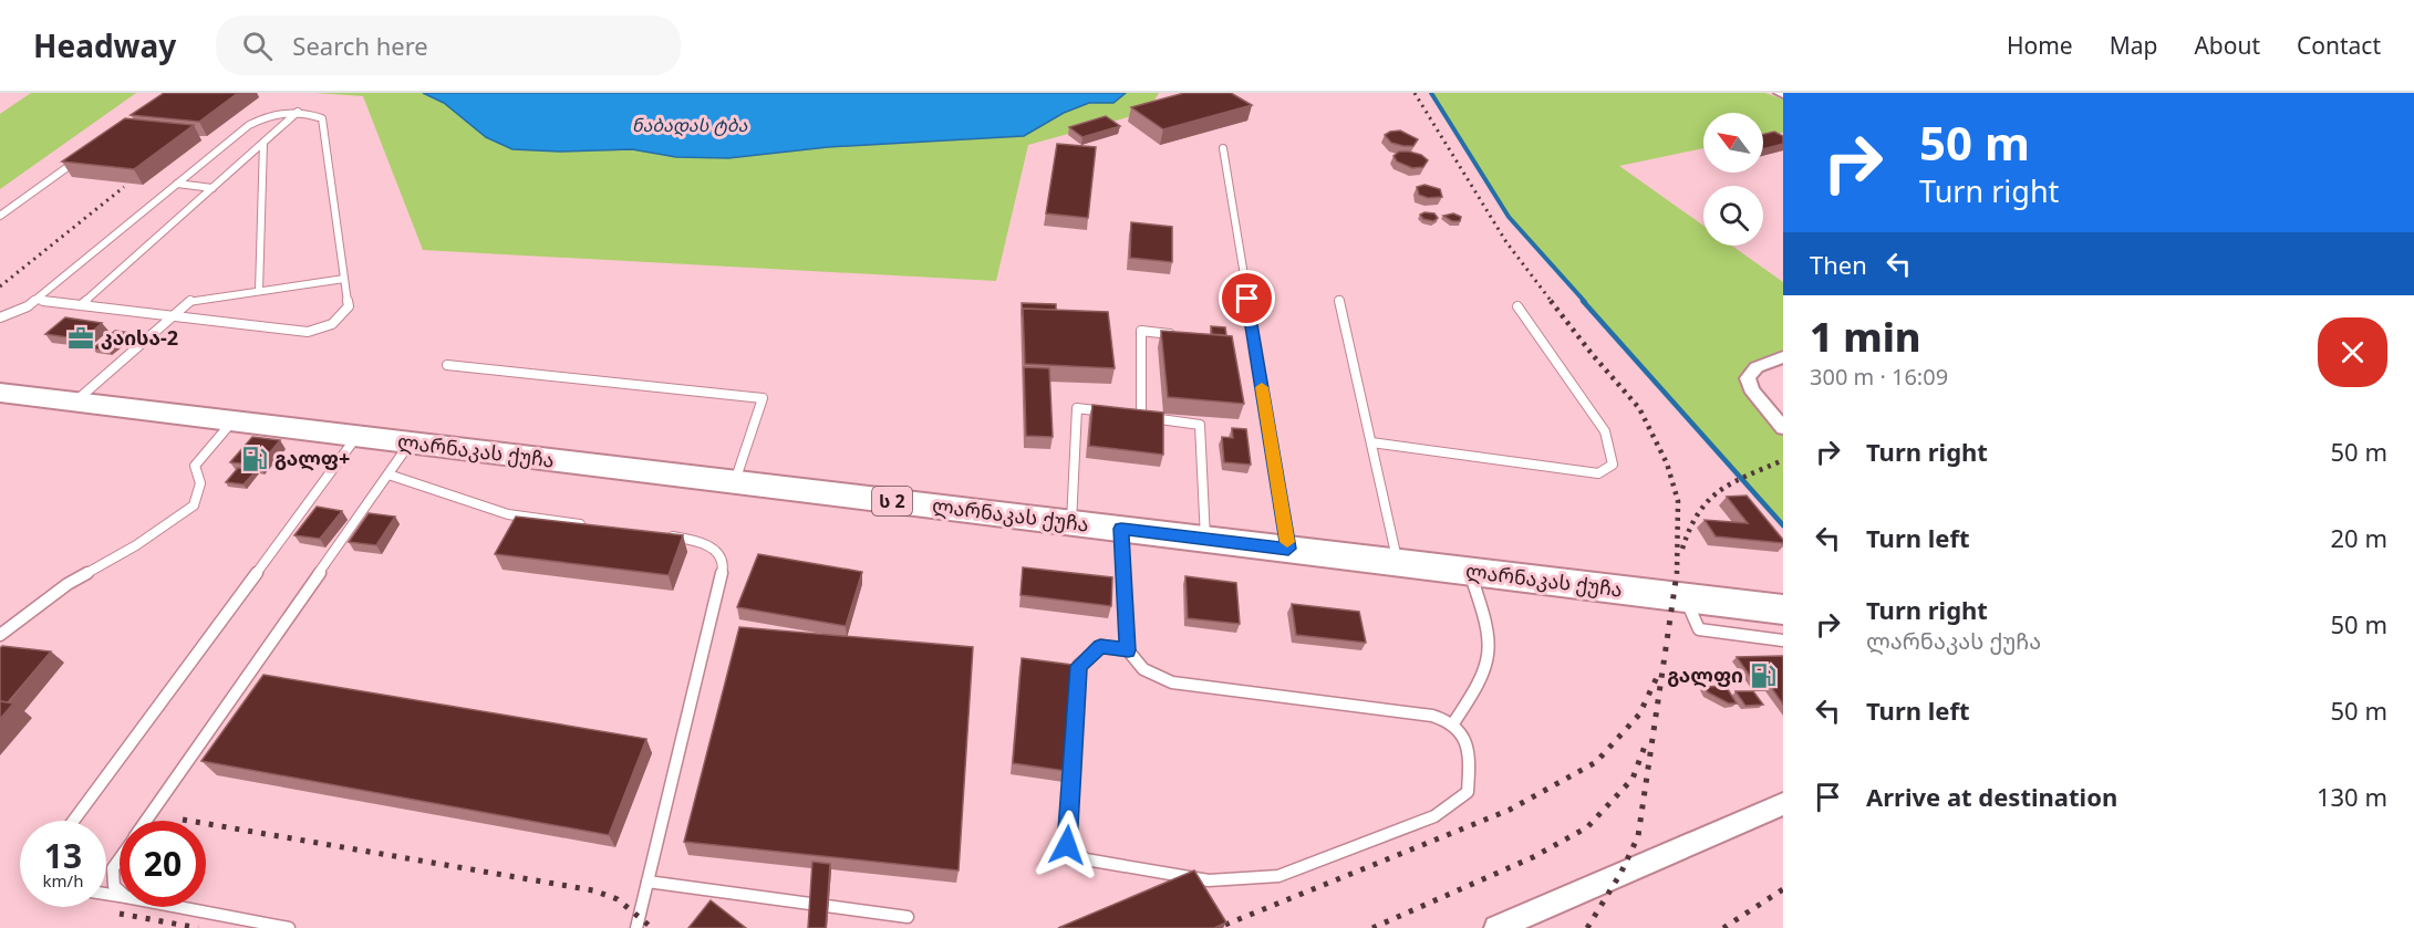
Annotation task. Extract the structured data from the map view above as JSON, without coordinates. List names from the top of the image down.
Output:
{
  "streets": {
    "highway": ["ლარნაკას ქუჩა", "ს 2"]
  },
  "water": ["ნაბადას ტბა"],
  "places": {
    "office": ["კაისა-2"],
    "fuel station": ["გალფ+", "გალფი"]
  },
  "north": "top left",
  "page": {
    "header": "Headway",
    "search": "Search here",
    "nav": [
      "Home",
      "Map",
      "About",
      "Contact"
    ],
    "turn": ["50 m", "Turn right"],
    "then": "Then",
    "heading": ["1 min", "300 m · 16:09"],
    "list": [
      {
        "name": "Turn right",
        "value": "50 m"
      },
      {
        "name": "Turn left",
        "value": "20 m"
      },
      {
        "name": "Turn right",
        "note": "ლარნაკას ქუჩა",
        "value": "50 m"
      },
      {
        "name": "Turn left",
        "value": "50 m"
      },
      {
        "name": "Arrive at destination",
        "value": "130 m"
      }
    ],
    "speed": "13 km/h",
    "limit": "20"
  }
}
